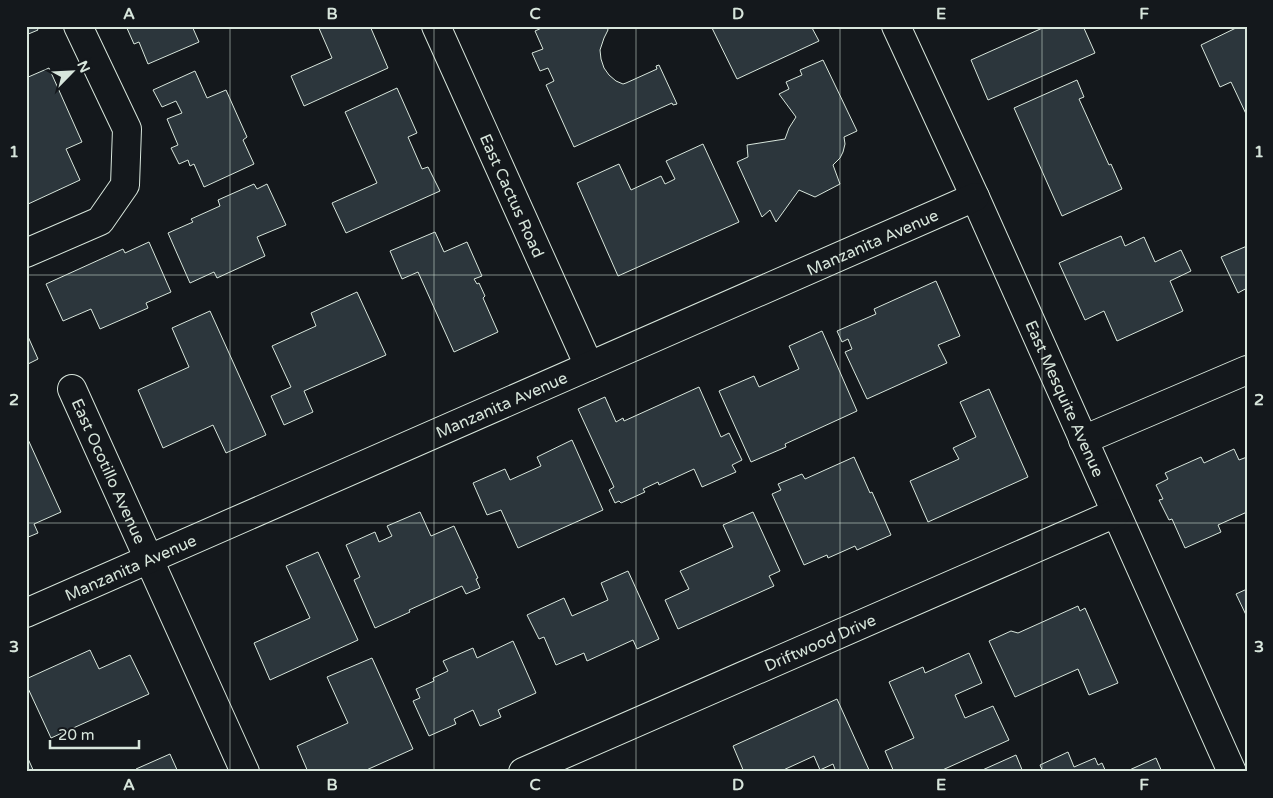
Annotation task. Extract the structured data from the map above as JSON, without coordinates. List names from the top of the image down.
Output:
{
  "streets": {
    "street": [
      "East Cactus Road",
      "Manzanita Avenue",
      "East Mesquite Avenue",
      "East Ocotillo Avenue",
      "Driftwood Drive"
    ]
  },
  "crossings": [
    ["East Cactus Road", "Manzanita Avenue"],
    ["Manzanita Avenue", "East Mesquite Avenue"],
    ["Manzanita Avenue", "East Ocotillo Avenue"],
    ["East Mesquite Avenue", "Driftwood Drive"]
  ],
  "scale_bar": "20 m",
  "north": "top right",
  "grid": {
    "columns": [
      "A",
      "B",
      "C",
      "D",
      "E",
      "F"
    ],
    "rows": ["1", "2", "3"]
  }
}
